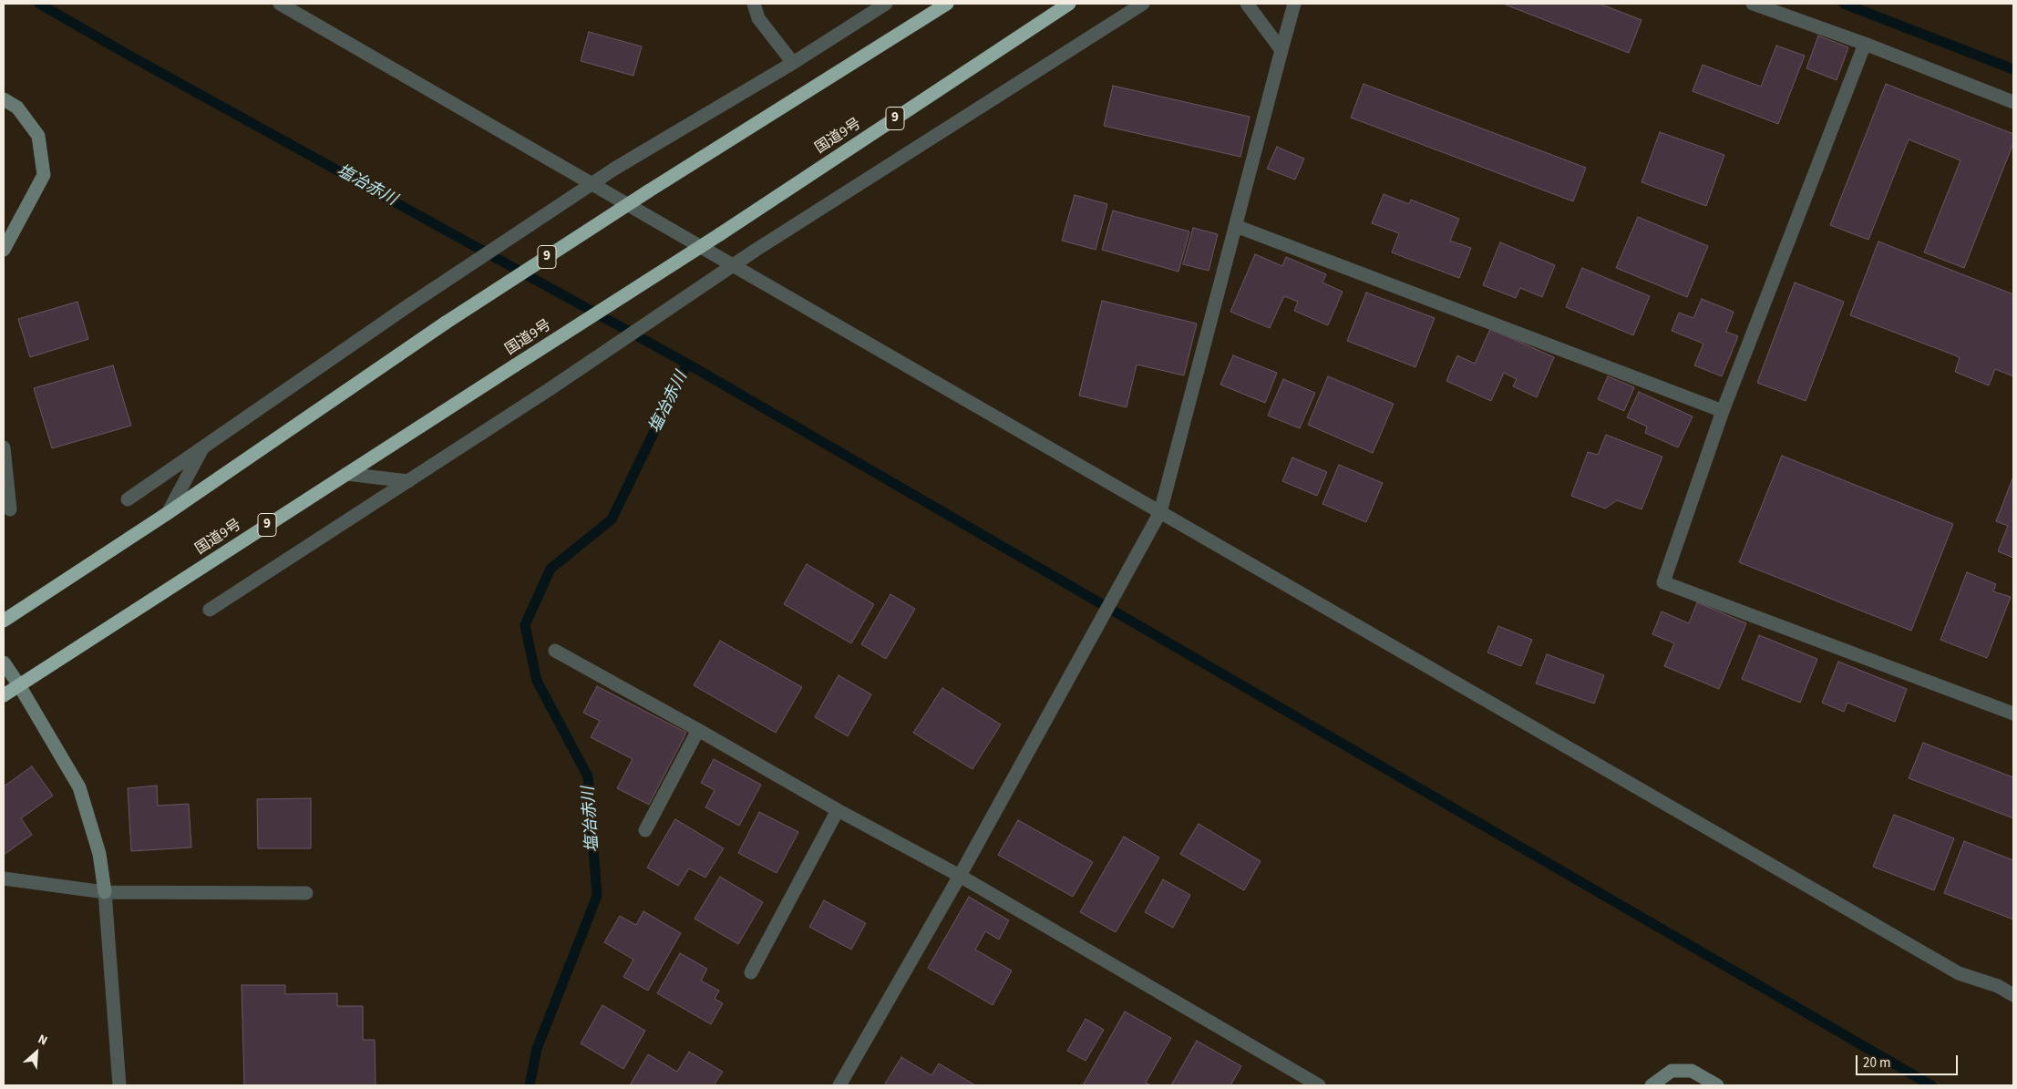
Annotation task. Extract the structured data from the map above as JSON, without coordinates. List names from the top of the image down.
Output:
{
  "streets": {
    "highway": ["9", "国道9号"]
  },
  "water": ["塩冶赤川"],
  "scale_bar": "20 m",
  "north": "top right"
}
